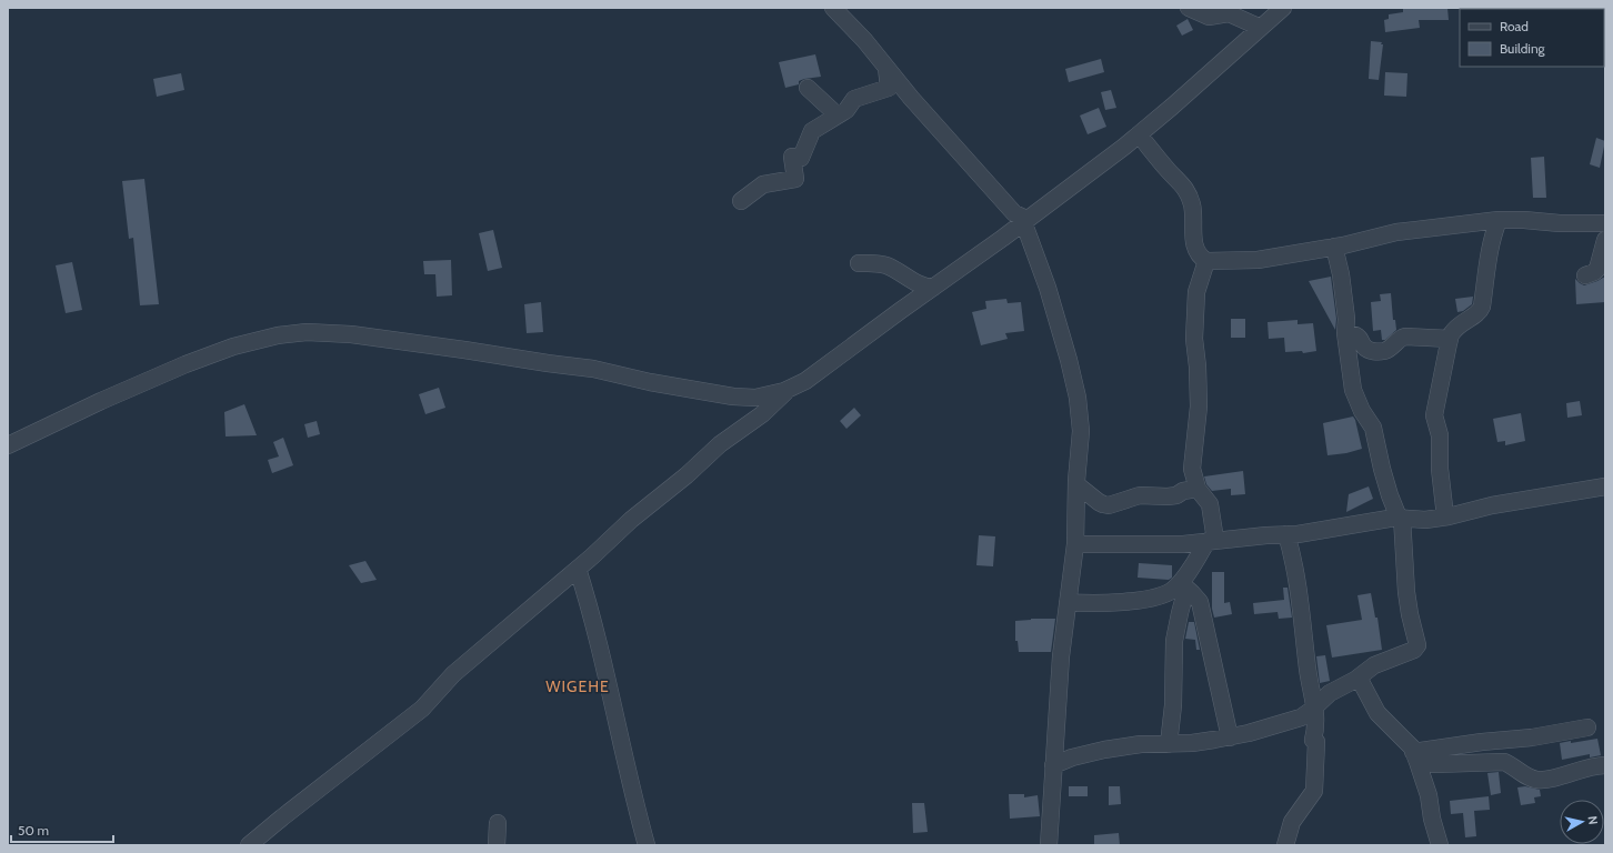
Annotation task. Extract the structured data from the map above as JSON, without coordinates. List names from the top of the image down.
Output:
{
  "districts": ["WIGEHE"],
  "legend": ["Road", "Building"],
  "scale_bar": "50 m",
  "north": "right"
}
